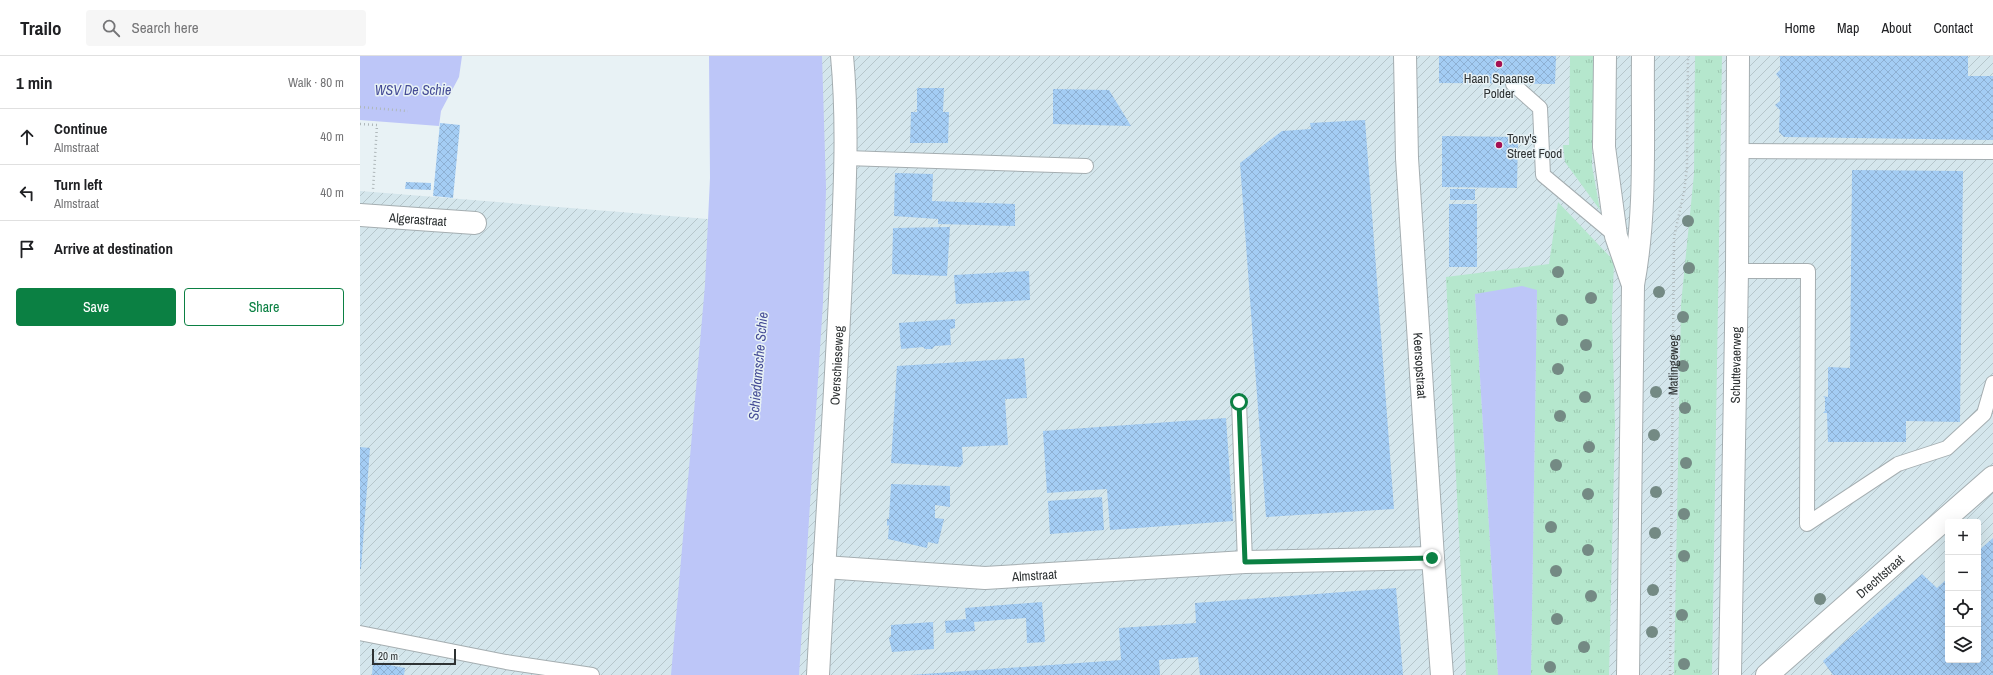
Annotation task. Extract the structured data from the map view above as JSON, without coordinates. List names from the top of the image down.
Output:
{
  "streets": {
    "street": [
      "Algerastraat",
      "Overschieseweg",
      "Keersopstraat",
      "Schuttevaerweg",
      "Almstraat",
      "Drechtstraat"
    ],
    "path": ["Matlingeweg"]
  },
  "crossings": [
    ["Overschieseweg", "Almstraat"],
    ["Keersopstraat", "Almstraat"]
  ],
  "water": ["WSV De Schie", "Schiedamsche Schie"],
  "places": ["Haan Spaanse Polder", "Tony's Street Food"],
  "scale_bar": "20 m",
  "page": {
    "header": "Trailo",
    "search": "Search here",
    "nav": [
      "Home",
      "Map",
      "About",
      "Contact"
    ],
    "heading": ["1 min", "Walk · 80 m"],
    "list": [
      ["Continue", "Almstraat", "40 m"],
      ["Turn left", "Almstraat", "40 m"],
      "Arrive at destination"
    ],
    "buttons": ["Save", "Share"],
    "map_buttons": ["+", "−"],
    "scale": "20 m"
  }
}
